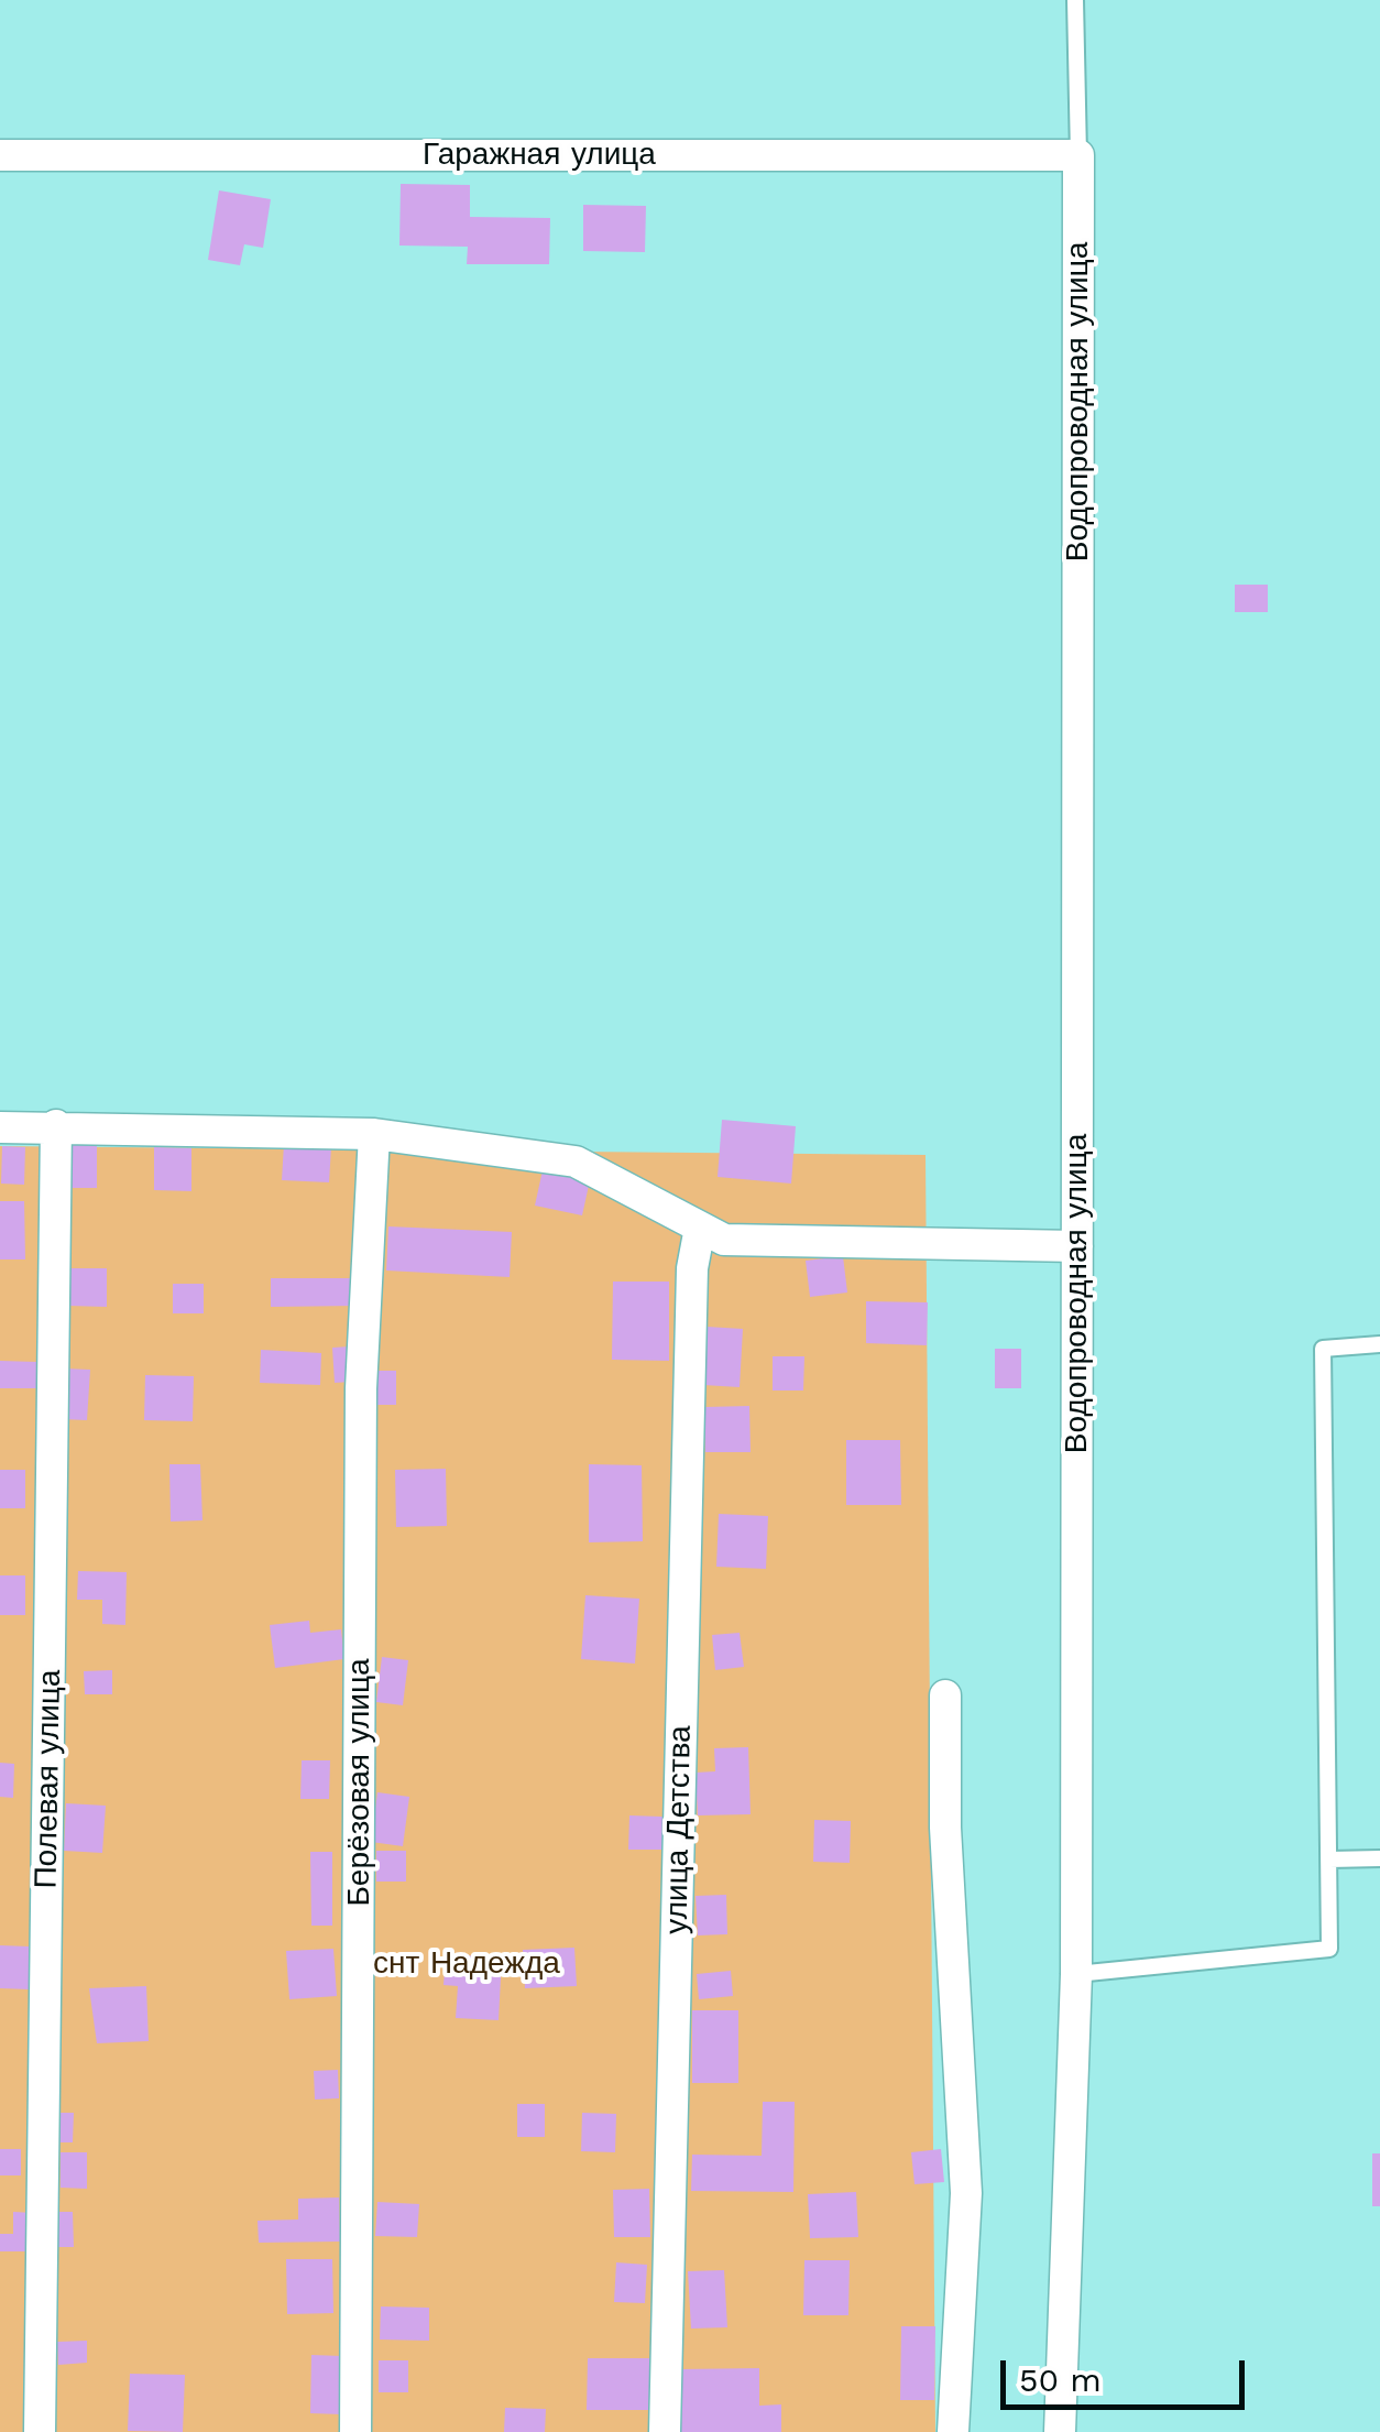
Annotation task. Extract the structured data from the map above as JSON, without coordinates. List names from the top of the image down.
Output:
{
  "streets": {
    "street": [
      "Гаражная улица",
      "Водопроводная улица",
      "Полевая улица",
      "Берёзовая улица",
      "улица Детства"
    ]
  },
  "crossings": [
    ["Гаражная улица", "Водопроводная улица"]
  ],
  "parks": ["снт Надежда"],
  "scale_bar": "50 m"
}
